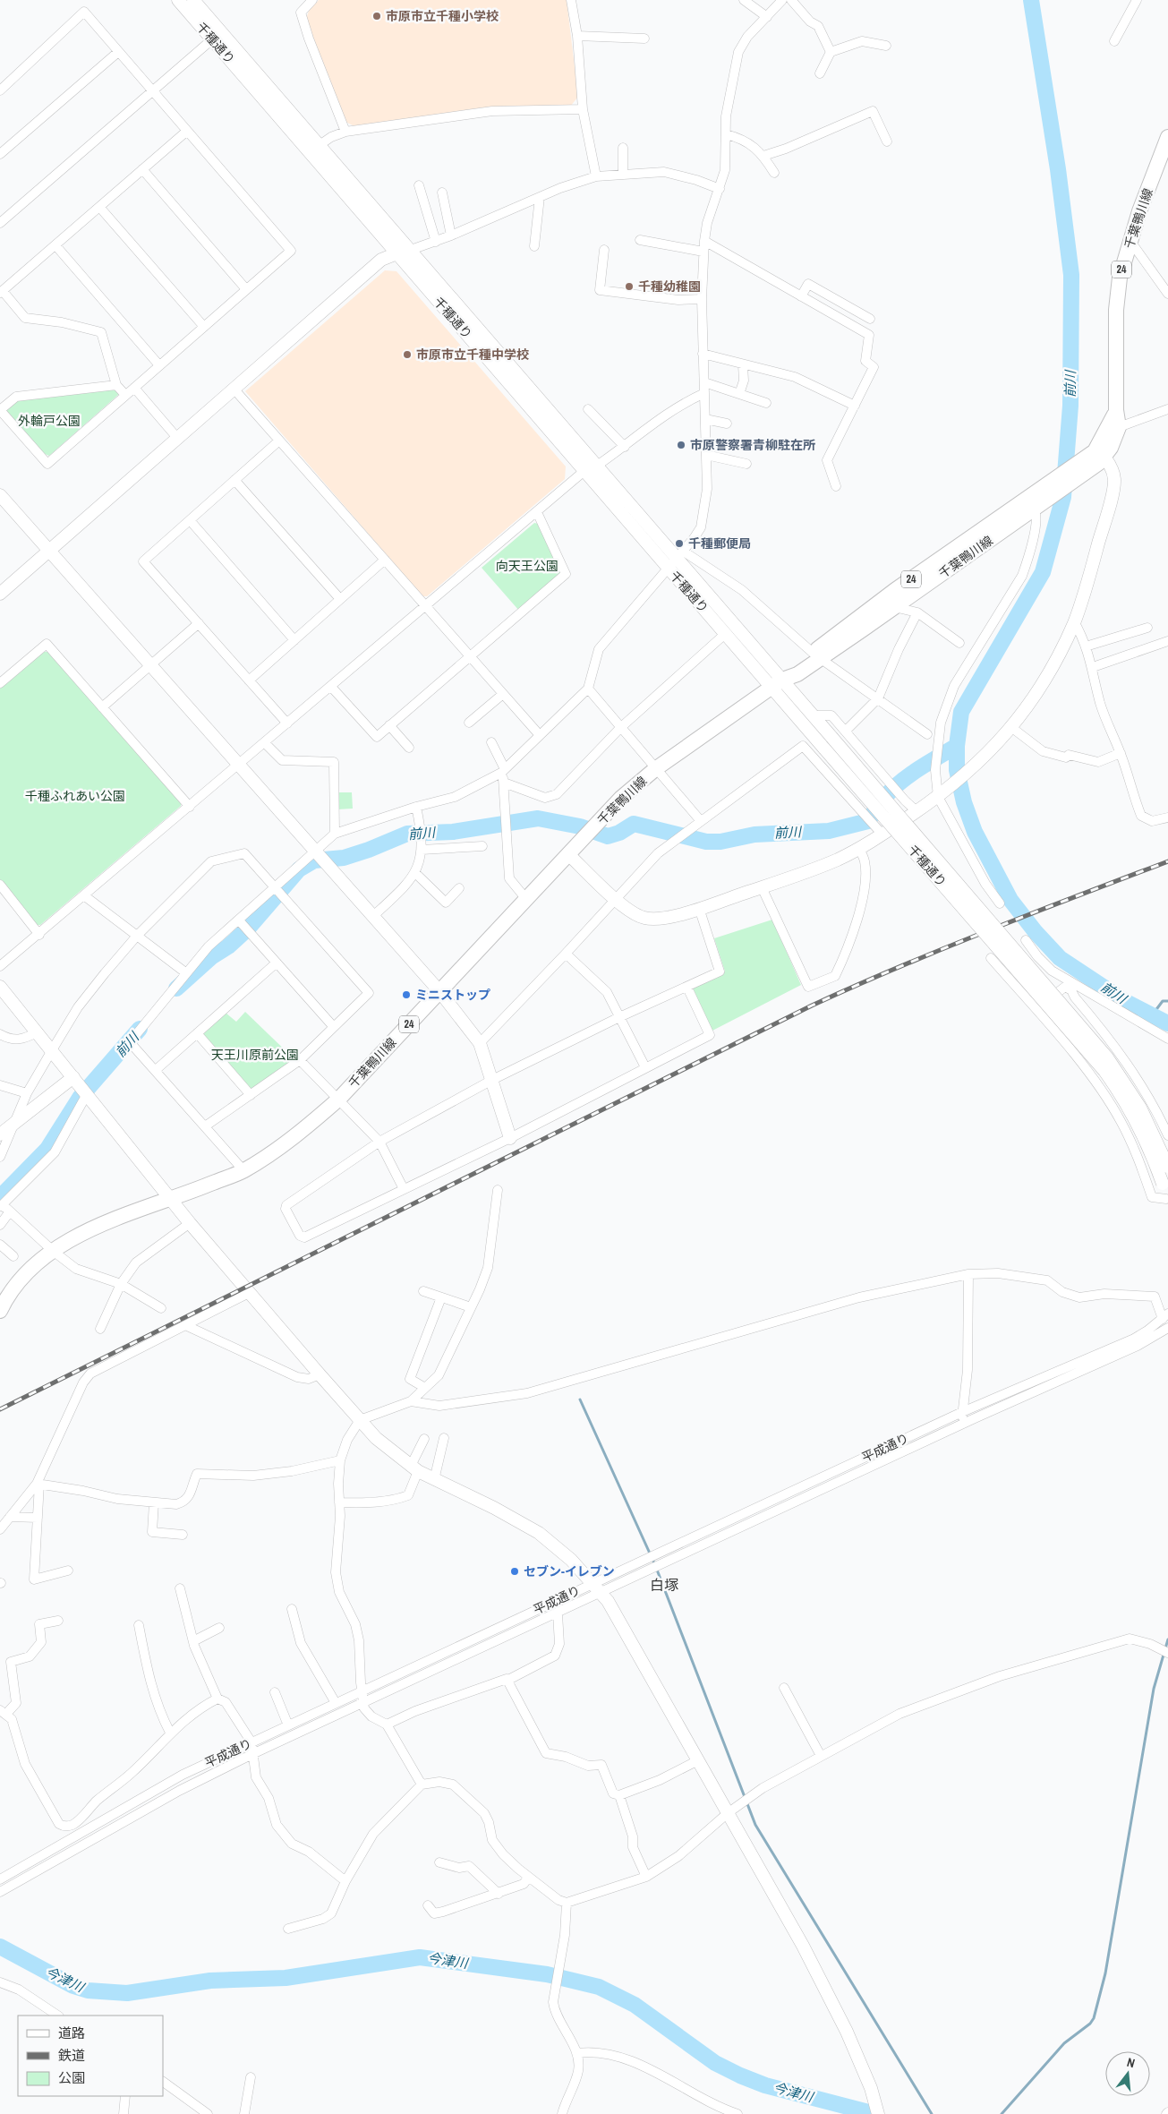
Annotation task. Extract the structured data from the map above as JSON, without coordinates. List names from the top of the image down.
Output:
{
  "streets": {
    "main road": ["千葉鴨川線", "24"],
    "street": ["千種通り", "平成通り"]
  },
  "crossings": [
    ["千種通り", "千葉鴨川線"]
  ],
  "districts": ["白塚"],
  "water": ["前川", "今津川"],
  "parks": [
    "外輪戸公園",
    "向天王公園",
    "千種ふれあい公園",
    "天王川原前公園"
  ],
  "places": [
    "市原市立千種小学校",
    "千種幼稚園",
    "市原市立千種中学校",
    "市原警察署青柳駐在所",
    "千種郵便局",
    "ミニストップ",
    "セブン-イレブン"
  ],
  "legend": ["道路", "鉄道", "公園"],
  "north": "top"
}
